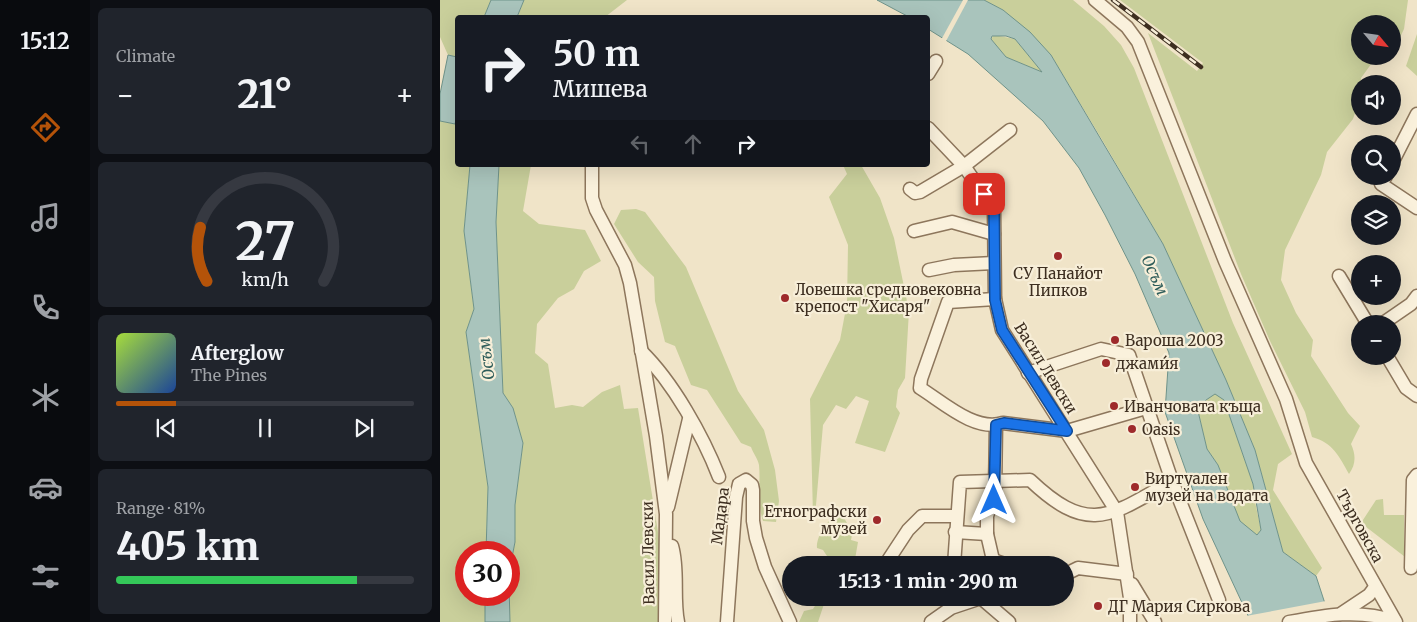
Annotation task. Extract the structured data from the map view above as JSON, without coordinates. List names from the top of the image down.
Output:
{
  "streets": {
    "street": ["Васил Левски", "Мадара", "Търговска"]
  },
  "water": ["Осъм"],
  "places": [
    "СУ Панайот Пипков",
    "Ловешка средновековна крепост \"Хисаря\"",
    "Вароша 2003",
    "джами́я",
    "Иванчовата къща",
    "Oasis",
    "Виртуален музей на водата",
    "Етнографски музей",
    "ДГ Мария Сиркова"
  ],
  "north": "bottom right",
  "page": {
    "tabs": "15:12",
    "tile": [
      "Climate",
      ["Range · 81%", "405 km"]
    ],
    "map_buttons": ["+", "−"],
    "turn": ["50 m", "Мишева"],
    "heat": ["−", "21°", "+"],
    "song": ["Afterglow", "The Pines"],
    "limit": "30",
    "trip": "15:13 · 1 min · 290 m",
    "gauge": ["27", "km/h"]
  }
}
